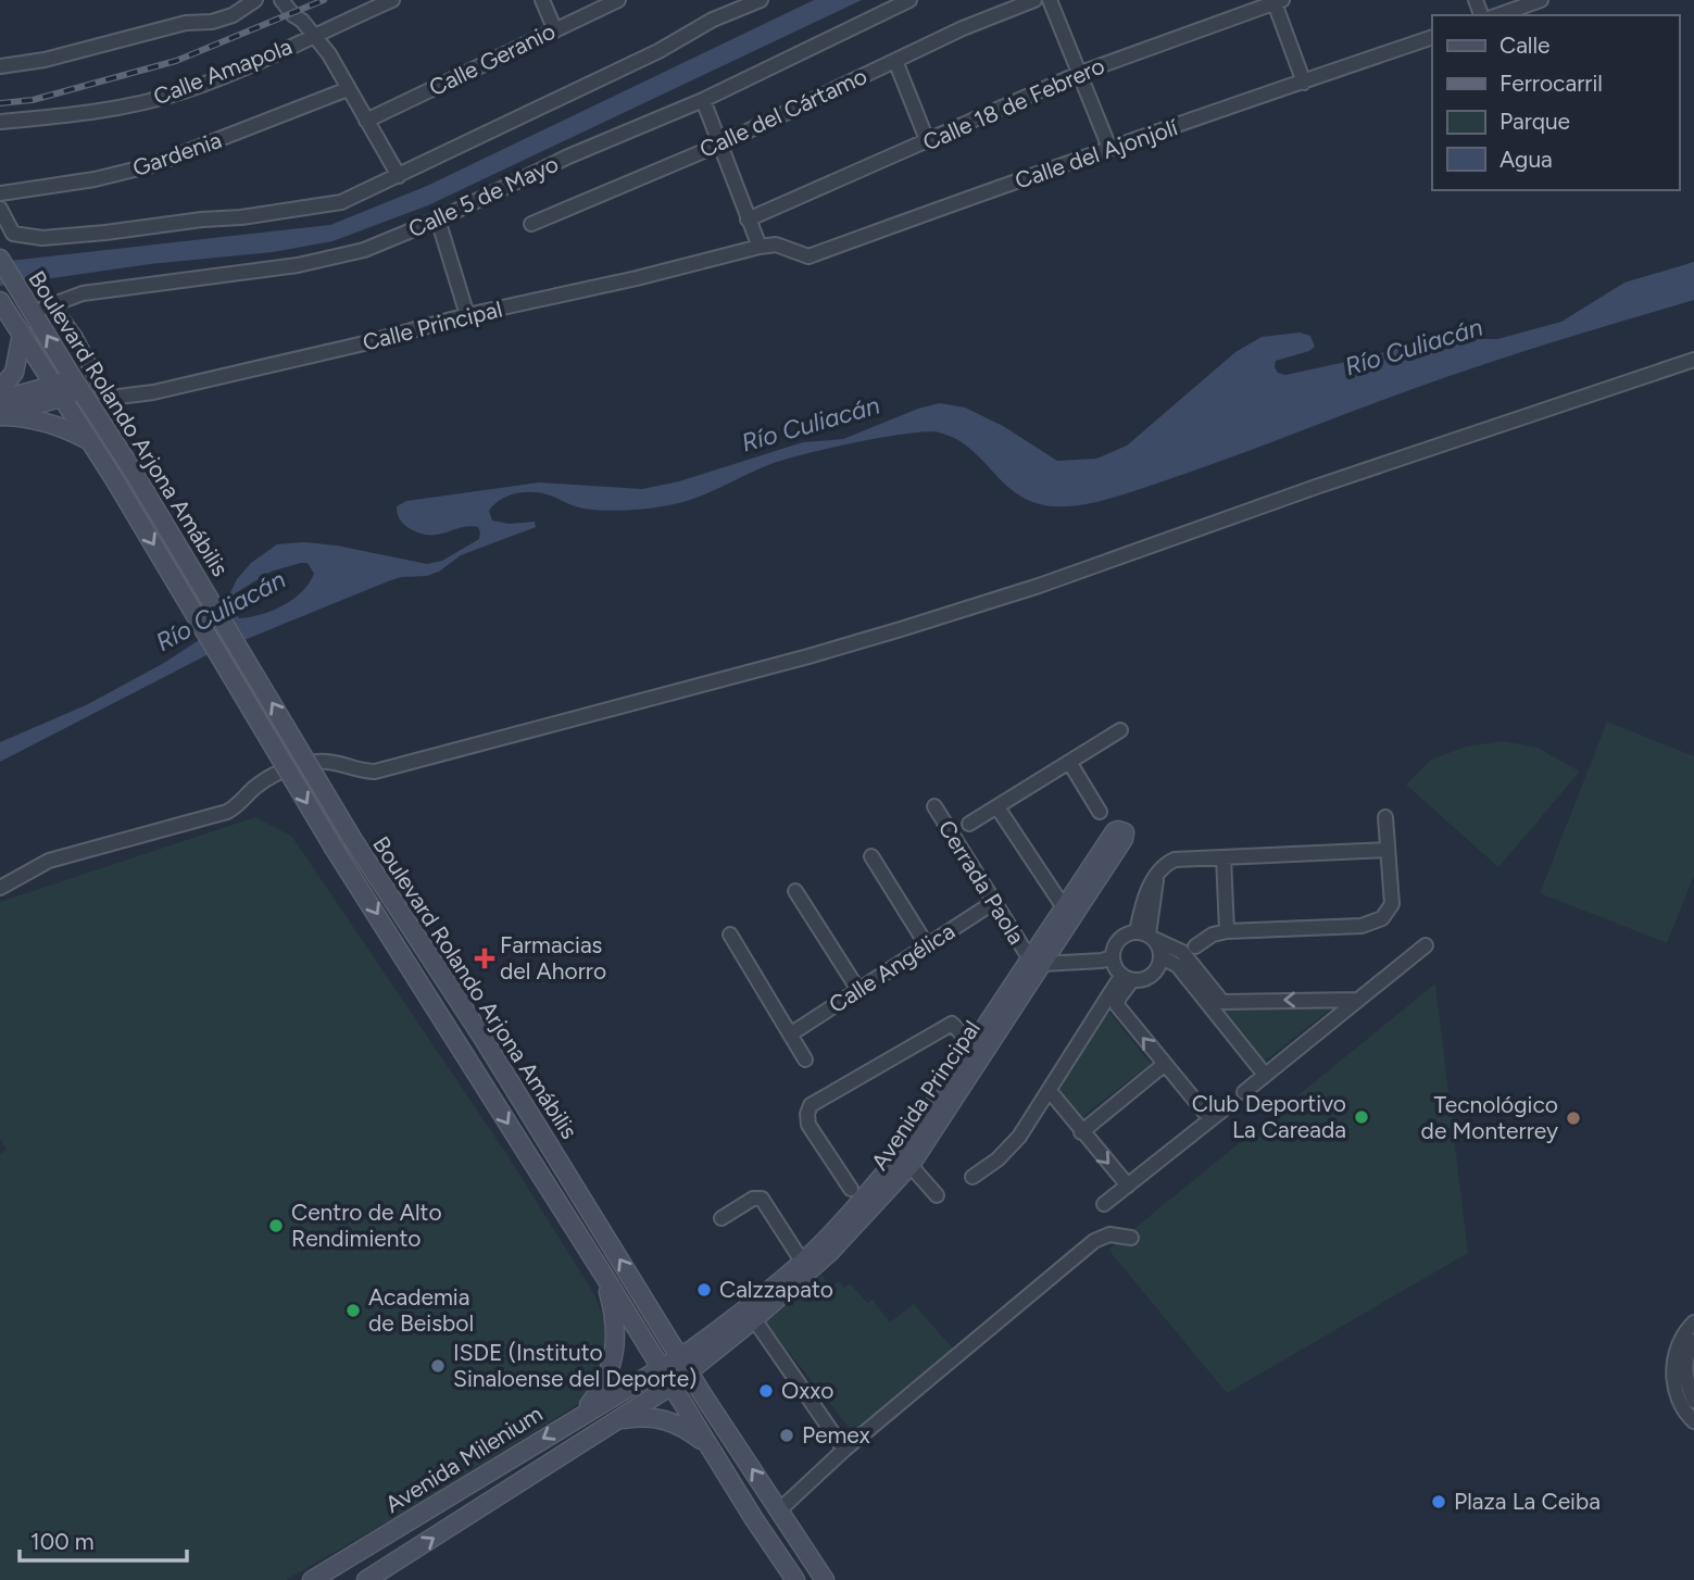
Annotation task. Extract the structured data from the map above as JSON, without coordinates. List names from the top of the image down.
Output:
{
  "streets": {
    "main road": ["Boulevard Rolando Arjona Amábilis", "Avenida Principal", "Avenida Milenium"],
    "street": [
      "Calle Geranio",
      "Calle Amapola",
      "Calle 18 de Febrero",
      "Calle del Cártamo",
      "Gardenia",
      "Calle del Ajonjolí",
      "Calle 5 de Mayo",
      "Calle Principal",
      "Cerrada Paola",
      "Calle Angélica"
    ]
  },
  "crossings": [
    ["Calle del Ajonjolí", "Calle Principal"],
    ["Calle 5 de Mayo", "Calle Principal"],
    ["Calle 5 de Mayo", "Boulevard Rolando Arjona Amábilis"],
    ["Boulevard Rolando Arjona Amábilis", "Avenida Principal"],
    ["Boulevard Rolando Arjona Amábilis", "Avenida Milenium"],
    ["Cerrada Paola", "Calle Angélica"],
    ["Cerrada Paola", "Avenida Principal"],
    ["Avenida Principal", "Avenida Milenium"]
  ],
  "water": ["Río Culiacán"],
  "places": {
    "health": ["Farmacias del Ahorro"],
    "other": [
      "Club Deportivo La Careada",
      "Tecnológico de Monterrey",
      "Centro de Alto Rendimiento",
      "Calzzapato",
      "Academia de Beisbol",
      "ISDE (Instituto Sinaloense del Deporte)",
      "Oxxo",
      "Pemex",
      "Plaza La Ceiba"
    ]
  },
  "legend": [
    "Calle",
    "Ferrocarril",
    "Parque",
    "Agua"
  ],
  "scale_bar": "100 m"
}
